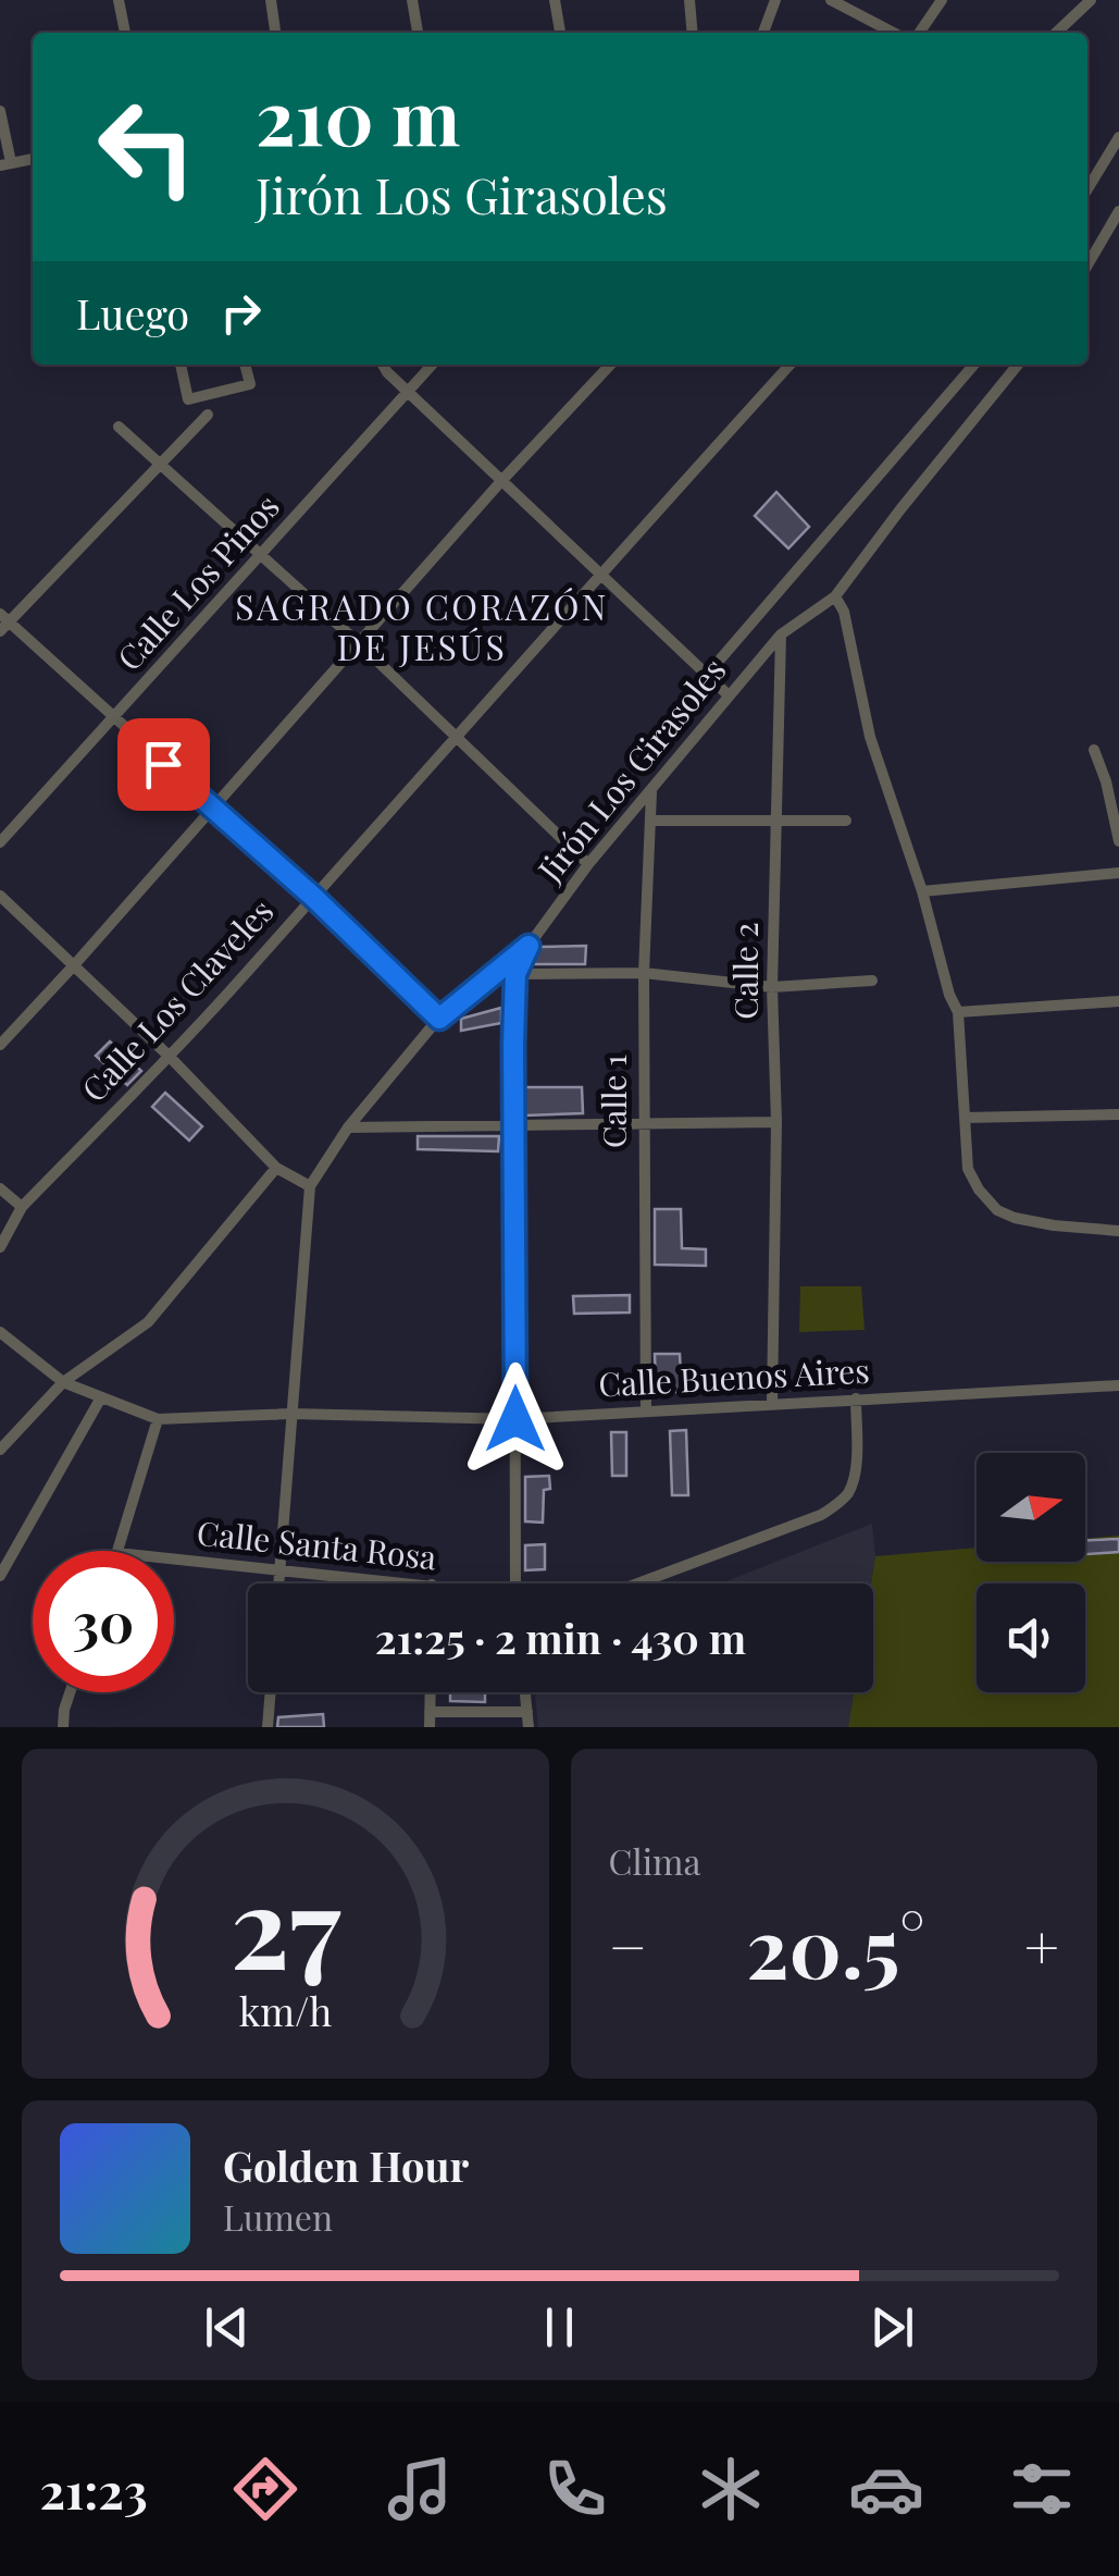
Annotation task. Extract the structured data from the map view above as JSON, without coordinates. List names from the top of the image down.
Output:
{
  "streets": {
    "street": [
      "Calle Los Pinos",
      "Jirón Los Girasoles",
      "Calle 2",
      "Calle Los Claveles",
      "Calle 1",
      "Calle Buenos Aires",
      "Calle Santa Rosa"
    ]
  },
  "crossings": [
    ["Jirón Los Girasoles", "Calle 2"],
    ["Jirón Los Girasoles", "Calle 1"],
    ["Calle 2", "Calle Buenos Aires"],
    ["Calle 1", "Calle Buenos Aires"],
    ["Calle Buenos Aires", "Calle Santa Rosa"]
  ],
  "districts": ["SAGRADO CORAZÓN DE JESÚS"],
  "north": "right",
  "page": {
    "turn": ["210 m", "Jirón Los Girasoles"],
    "then": "Luego",
    "limit": "30",
    "trip": "21:25 · 2 min · 430 m",
    "tile": "Clima",
    "heat": ["−", "20.5°", "+"],
    "song": ["Golden Hour", "Lumen"],
    "tabs": "21:23",
    "gauge": ["27", "km/h"]
  }
}
